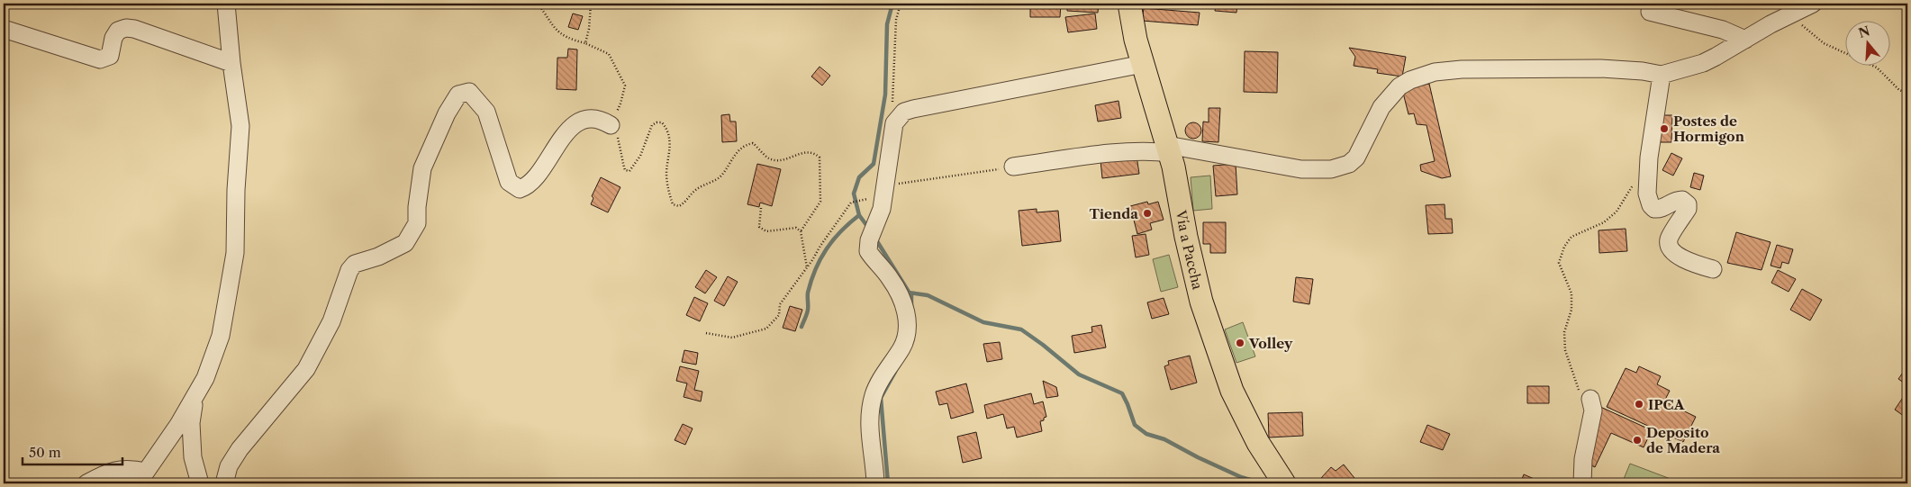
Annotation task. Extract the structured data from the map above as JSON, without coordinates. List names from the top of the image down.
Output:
{
  "streets": {
    "main road": ["Vía a Paccha"]
  },
  "places": [
    "Postes de Hormigon",
    "Tienda",
    "Volley",
    "IPCA",
    "Deposito de Madera"
  ],
  "scale_bar": "50 m",
  "north": "top"
}
